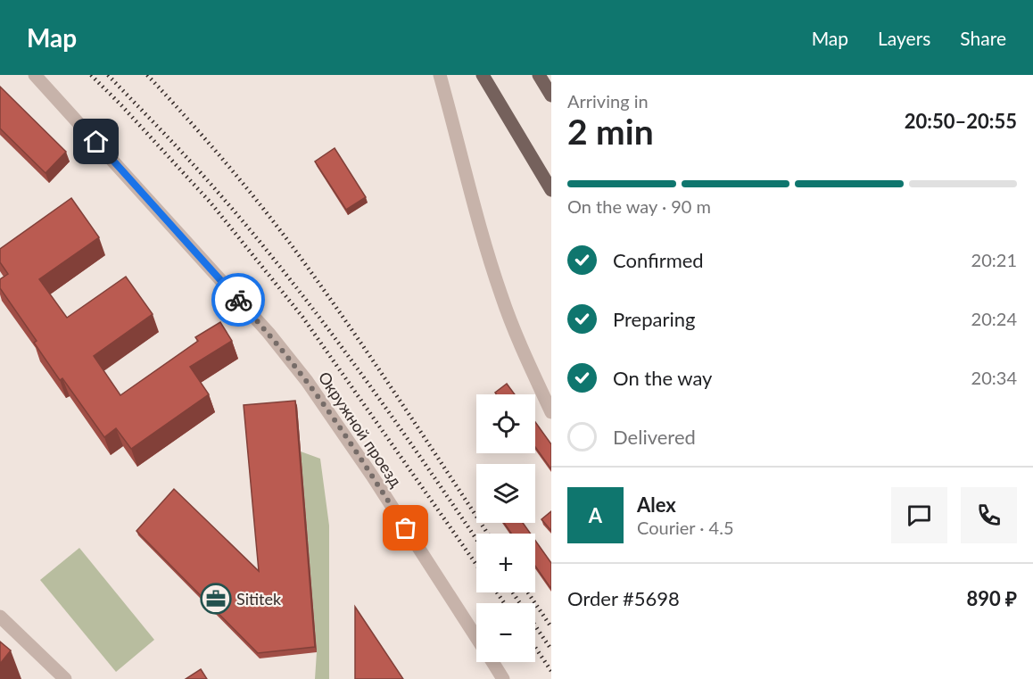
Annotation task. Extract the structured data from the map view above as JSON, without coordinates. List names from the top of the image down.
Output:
{
  "streets": {
    "street": ["Окружной проезд"]
  },
  "places": {
    "office": ["Sititek"]
  },
  "page": {
    "header": "Map",
    "nav": ["Map", "Layers", "Share"],
    "heading": ["2 min", "Arriving in", "20:50–20:55"],
    "panel": [
      "Alex",
      "Courier · 4.5",
      "Order #5698",
      "890 ₽"
    ],
    "bar": "On the way · 90 m",
    "list": [
      ["Confirmed", "20:21"],
      ["Preparing", "20:24"],
      ["On the way", "20:34"],
      "Delivered"
    ],
    "map_buttons": ["+", "−"],
    "round": "A"
  }
}
